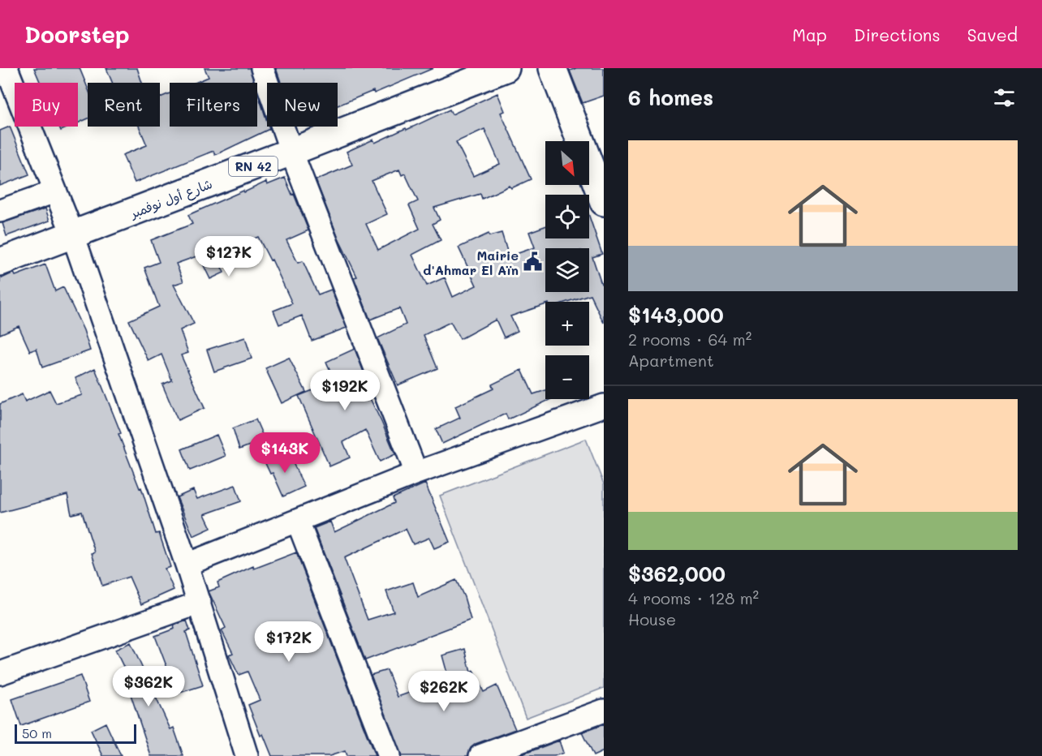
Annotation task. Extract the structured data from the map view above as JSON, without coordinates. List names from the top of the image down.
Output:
{
  "streets": {
    "main road": ["RN 42", "شارع أول نوفمبر"]
  },
  "places": {
    "public building": ["Mairie d'Ahmar El Aïn"]
  },
  "scale_bar": "50 m",
  "north": "bottom right",
  "page": {
    "header": "Doorstep",
    "nav": ["Map", "Directions", "Saved"],
    "heading": "6 homes",
    "chip": [
      "Buy",
      "Rent",
      "Filters",
      "New"
    ],
    "list": [
      {
        "name": "$143,000",
        "note": "2 rooms · 64 m² · Apartment"
      },
      {
        "name": "$362,000",
        "note": "4 rooms · 128 m² · House"
      }
    ],
    "map_buttons": ["+", "−"],
    "price": [
      "$127K",
      "$192K",
      "$143K",
      "$172K",
      "$362K",
      "$262K"
    ],
    "scale": "50 m"
  }
}
